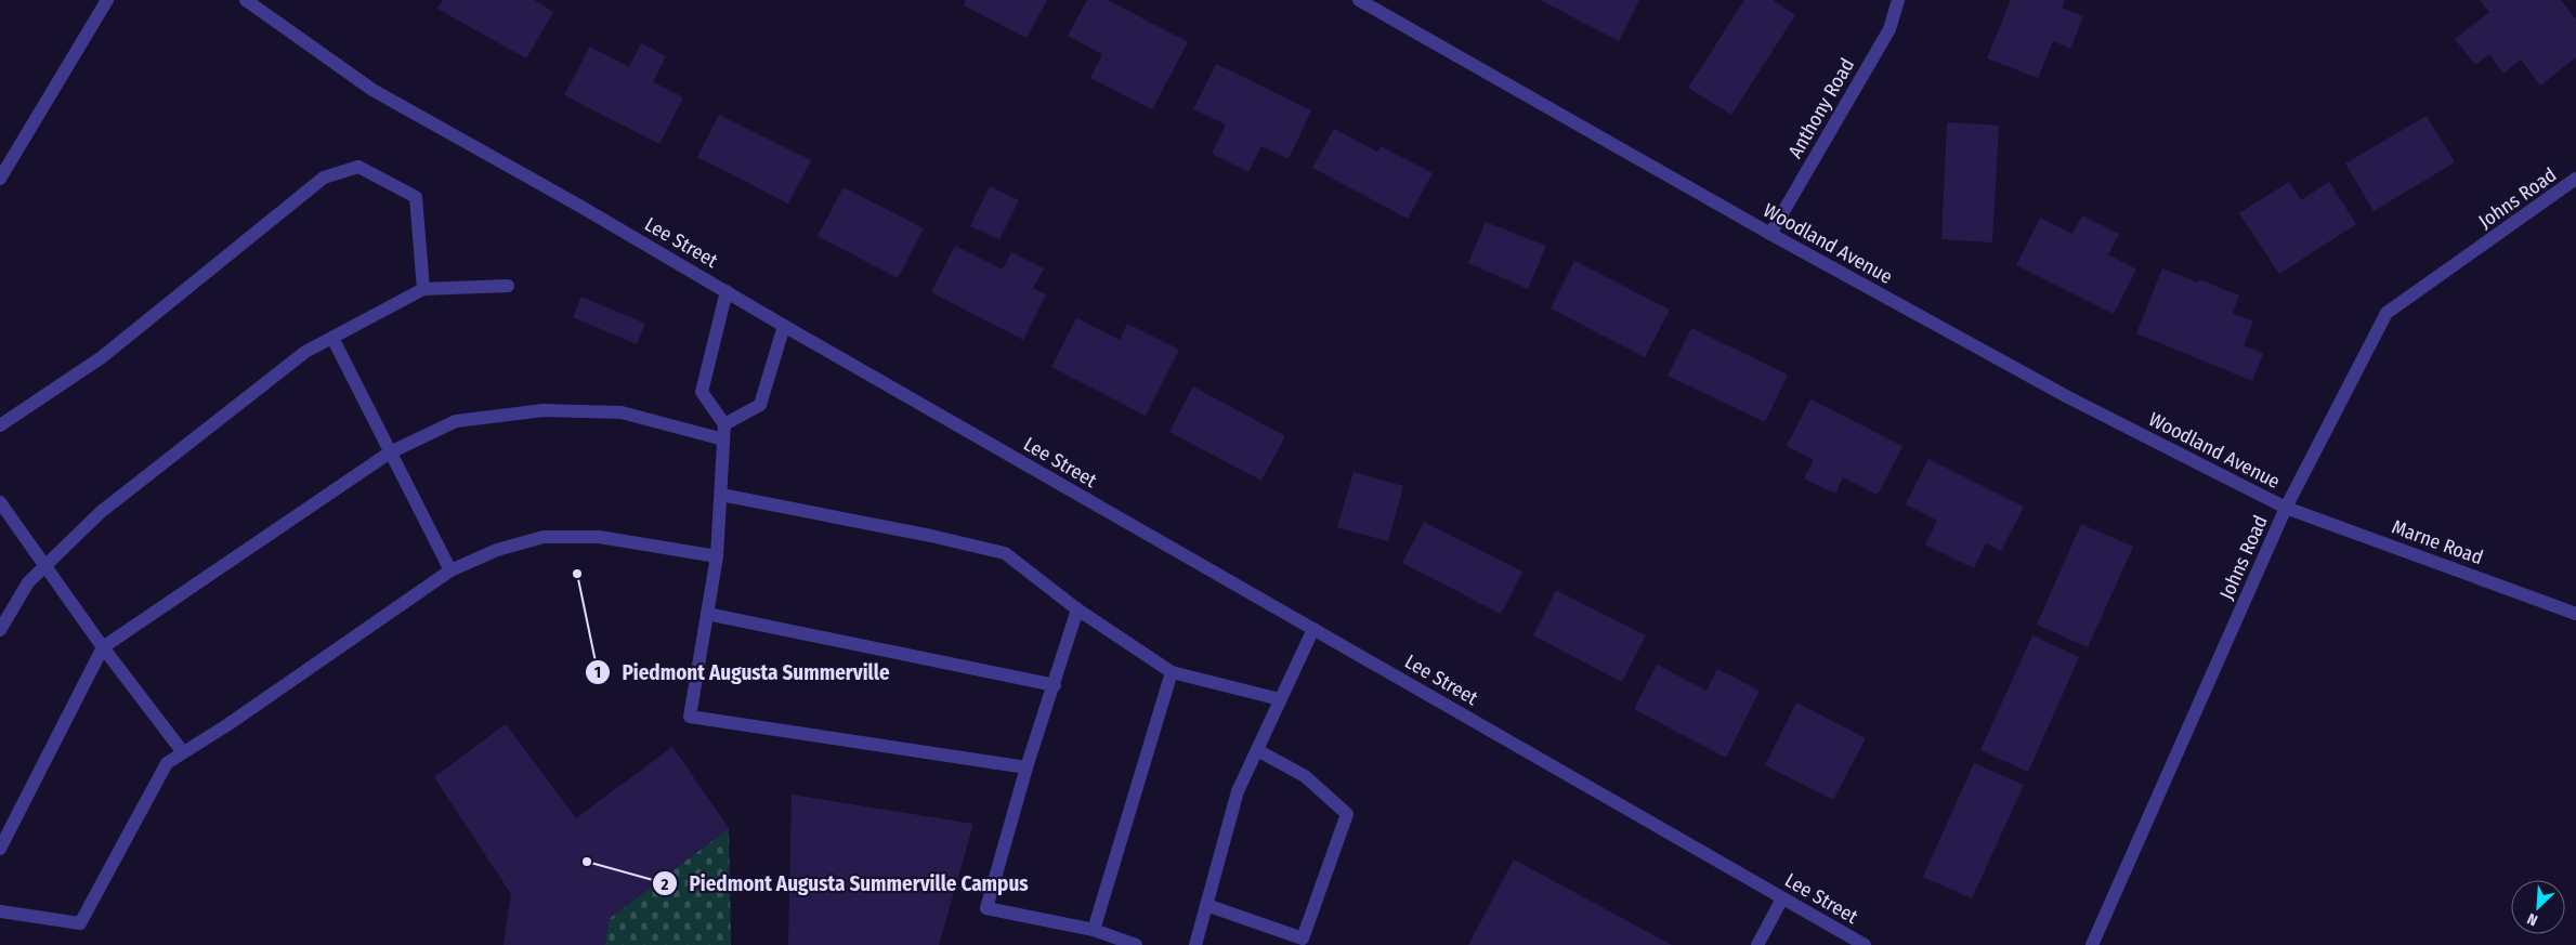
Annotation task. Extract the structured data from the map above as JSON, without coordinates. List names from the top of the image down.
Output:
{
  "streets": {
    "street": [
      "Anthony Road",
      "Johns Road",
      "Lee Street",
      "Woodland Avenue",
      "Marne Road"
    ]
  },
  "crossings": [
    ["Anthony Road", "Woodland Avenue"],
    ["Johns Road", "Woodland Avenue"],
    ["Johns Road", "Marne Road"],
    ["Woodland Avenue", "Marne Road"]
  ],
  "places": ["Piedmont Augusta Summerville", "Piedmont Augusta Summerville Campus"],
  "north": "bottom left"
}
